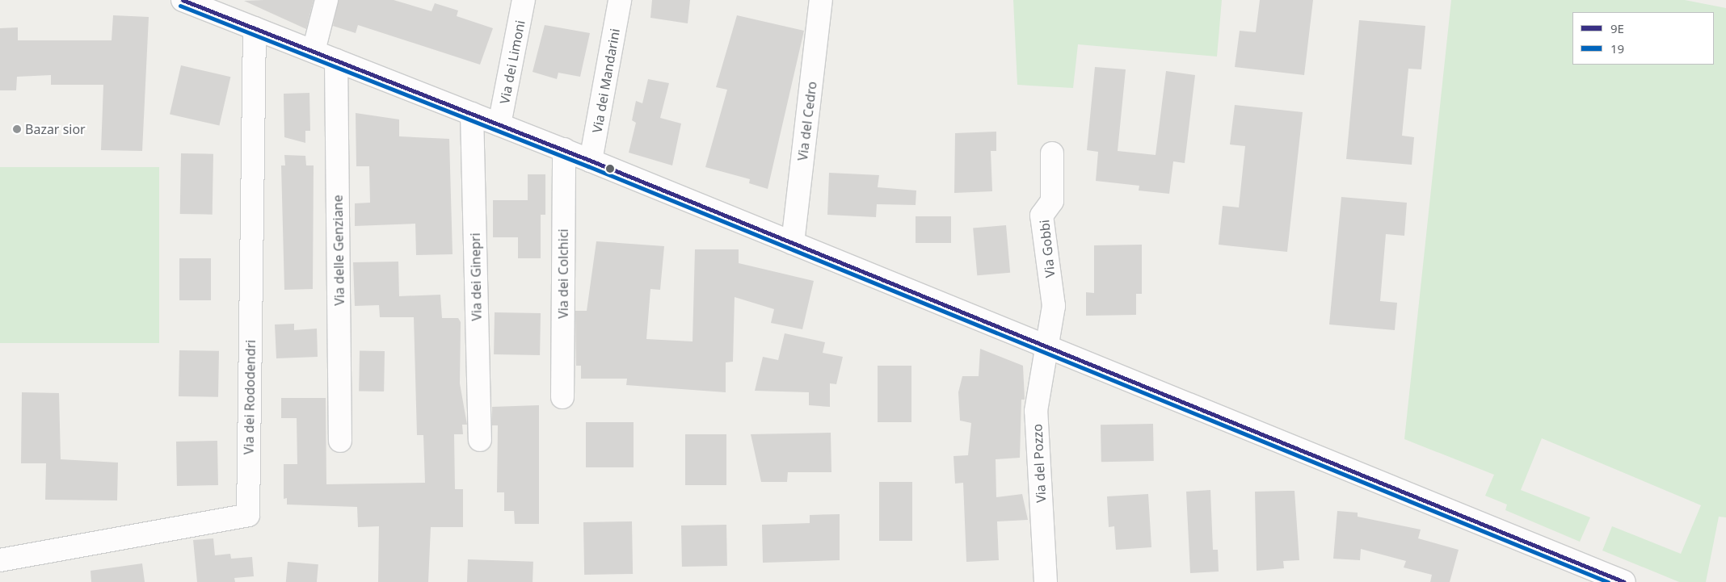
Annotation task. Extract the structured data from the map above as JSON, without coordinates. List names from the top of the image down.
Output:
{
  "streets": {
    "street": [
      "Via dei Limoni",
      "Via dei Mandarini",
      "Via del Cedro",
      "Via Gobbi",
      "Via delle Genziane",
      "Via dei Colchici",
      "Via dei Ginepri",
      "Via dei Rododendri",
      "Via del Pozzo"
    ]
  },
  "crossings": [
    ["Via Gobbi", "Via del Pozzo"]
  ],
  "places": ["Bazar sior"],
  "lines": ["transit line 9E", "transit line 19"],
  "legend": ["9E", "19"]
}
